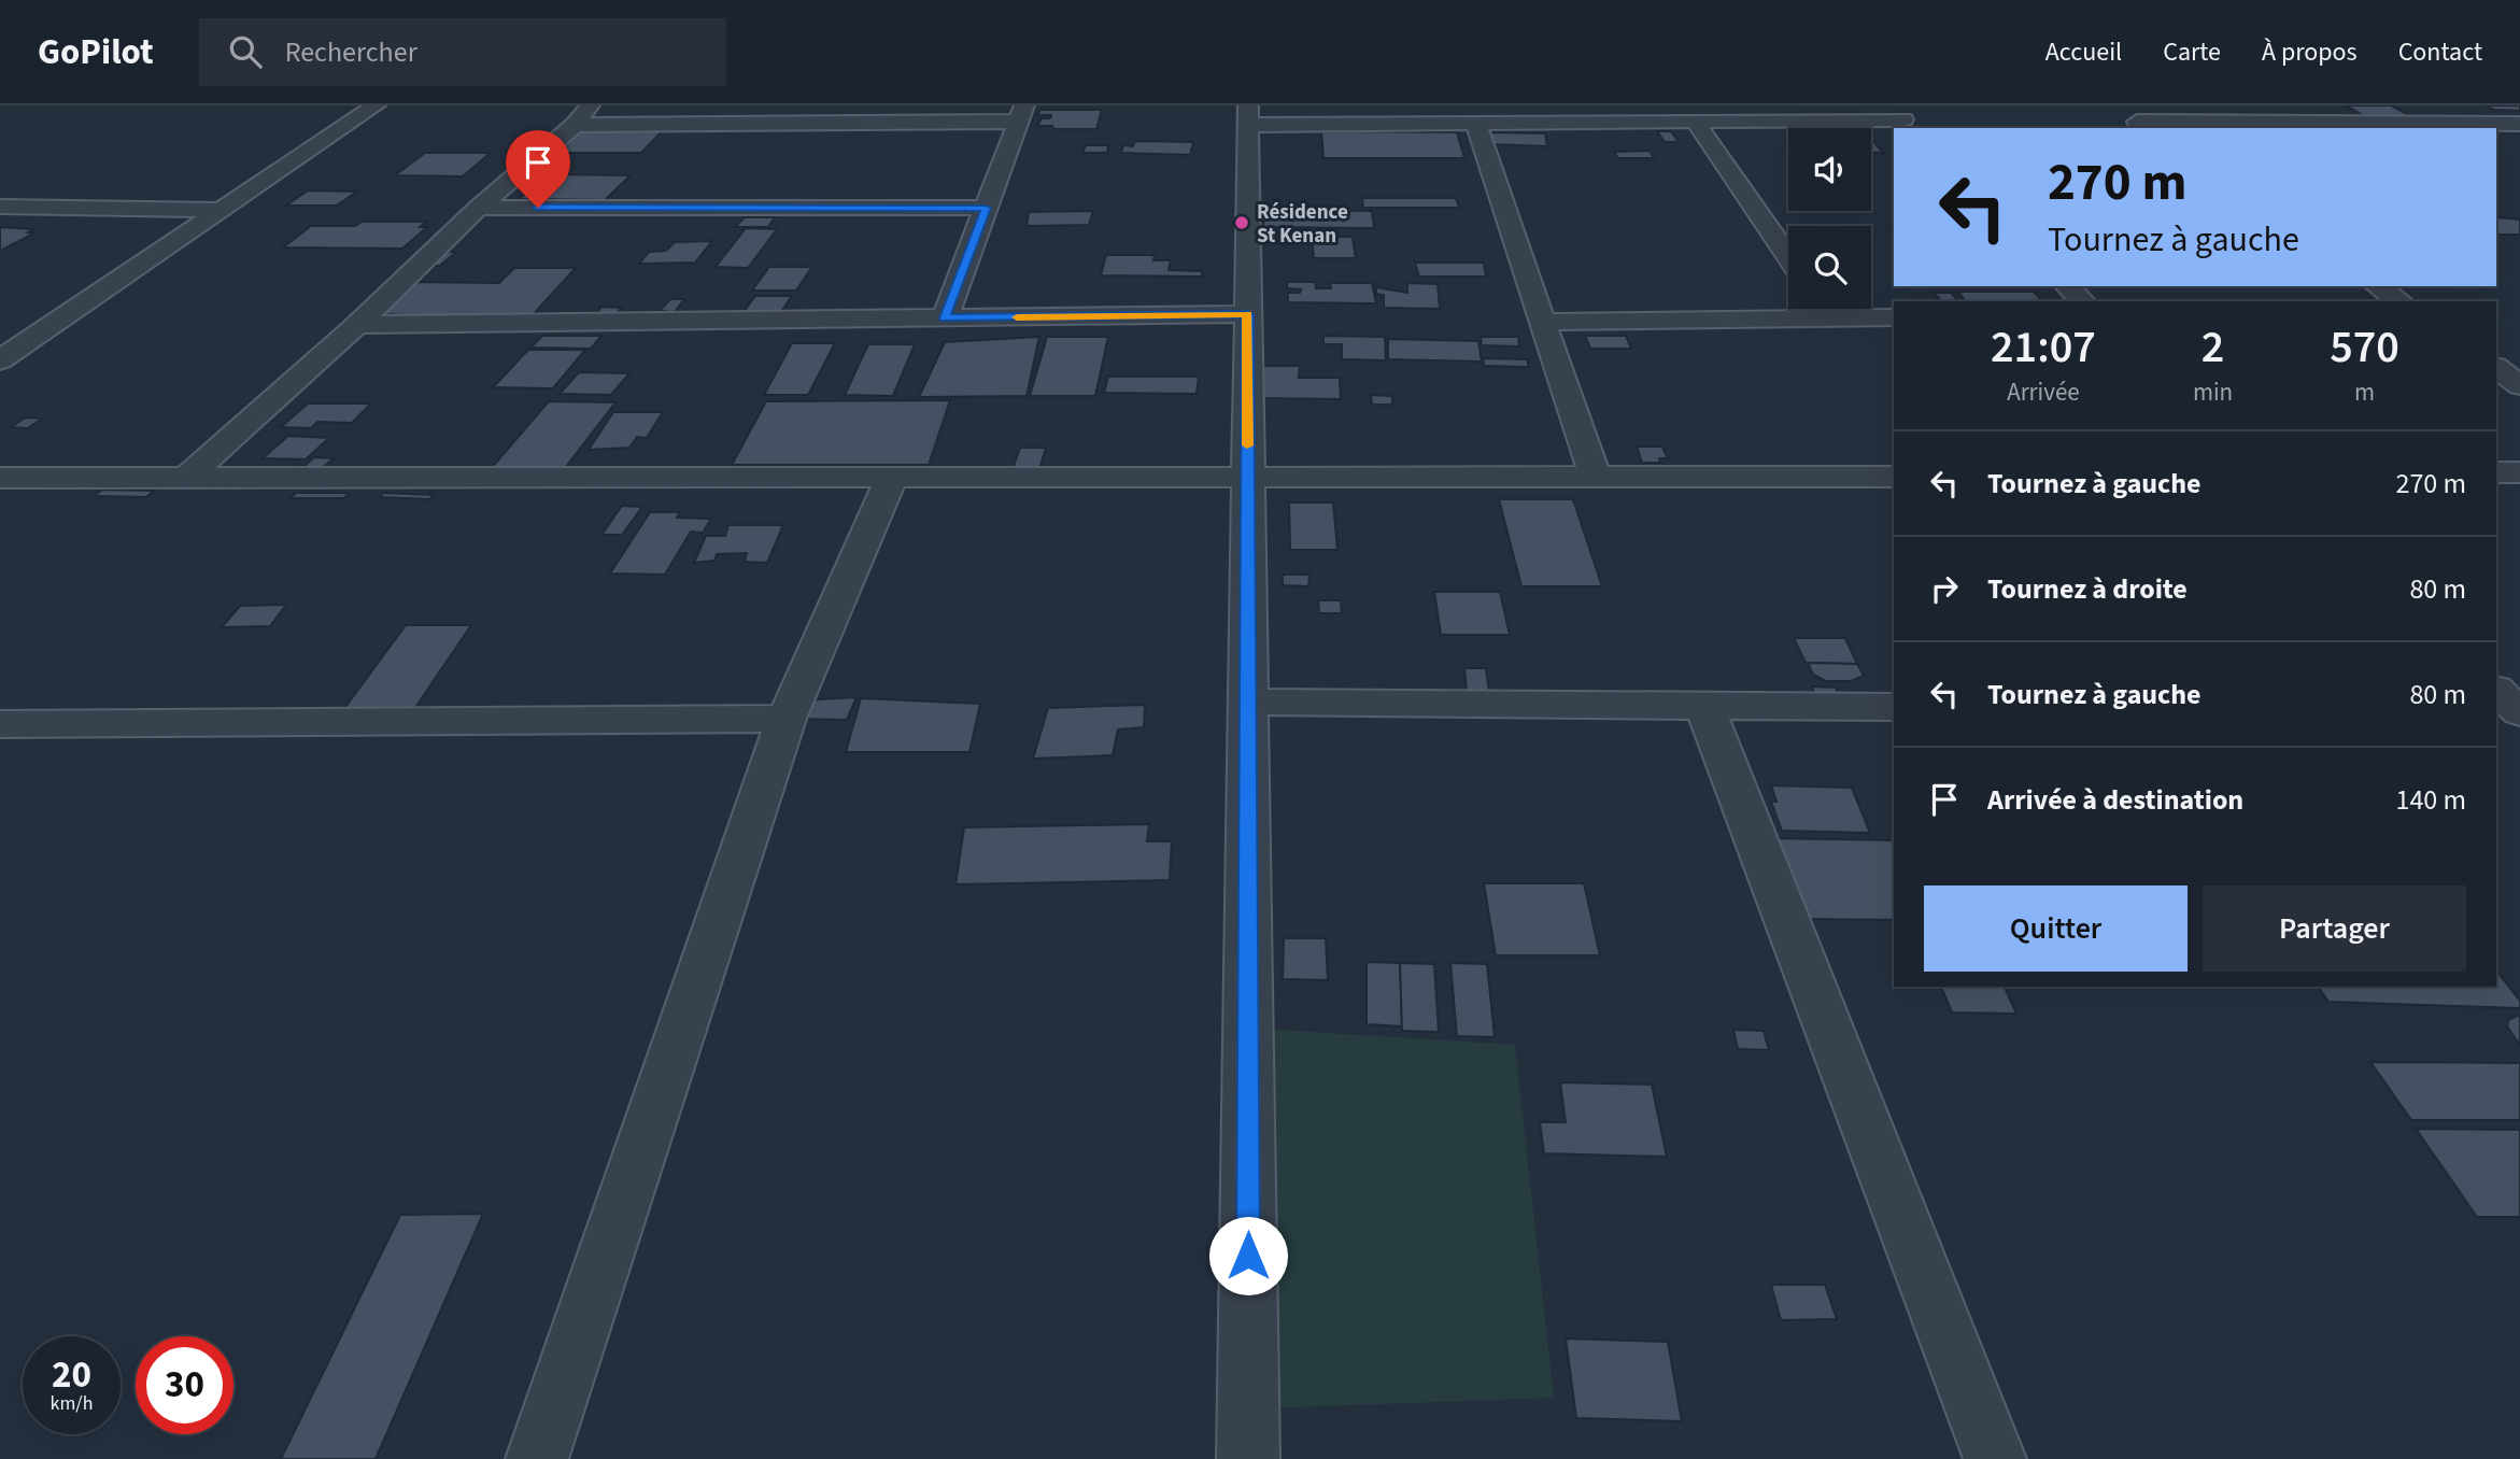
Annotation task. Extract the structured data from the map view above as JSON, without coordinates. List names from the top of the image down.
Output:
{
  "places": ["Résidence St Kenan"],
  "page": {
    "header": "GoPilot",
    "search": "Rechercher",
    "nav": [
      "Accueil",
      "Carte",
      "À propos",
      "Contact"
    ],
    "turn": ["270 m", "Tournez à gauche"],
    "eta": [
      "21:07",
      "Arrivée",
      "2",
      "min",
      "570",
      "m"
    ],
    "list": [
      {
        "name": "Tournez à gauche",
        "value": "270 m"
      },
      {
        "name": "Tournez à droite",
        "value": "80 m"
      },
      {
        "name": "Tournez à gauche",
        "value": "80 m"
      },
      {
        "name": "Arrivée à destination",
        "value": "140 m"
      }
    ],
    "buttons": ["Quitter", "Partager"],
    "speed": "20 km/h",
    "limit": "30"
  }
}
